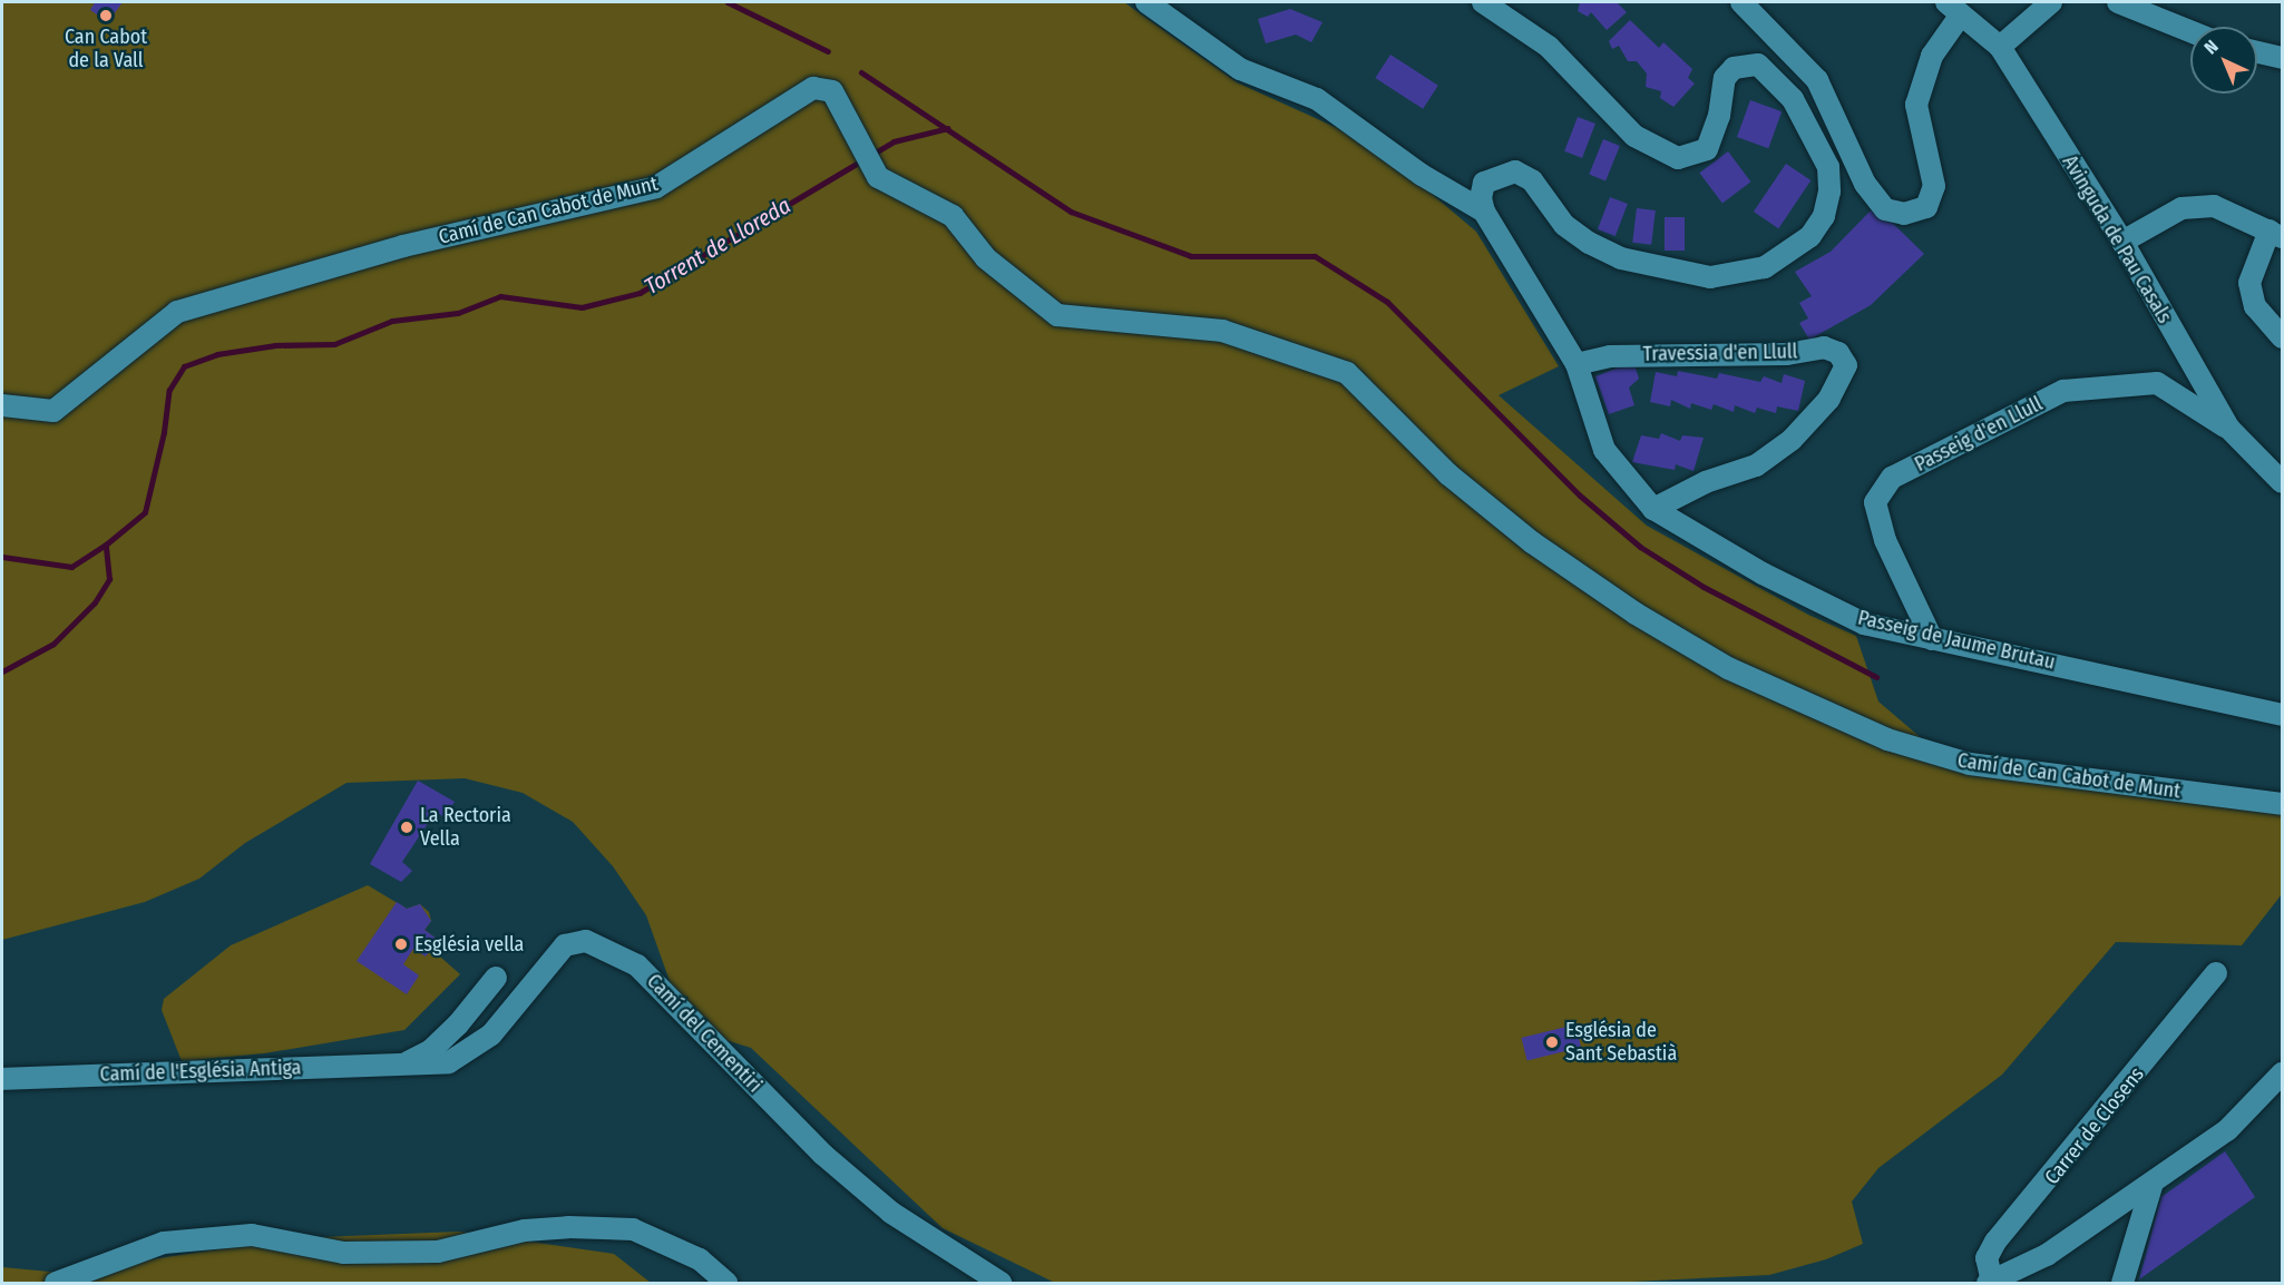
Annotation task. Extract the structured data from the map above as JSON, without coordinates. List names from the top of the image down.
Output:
{
  "streets": {
    "street": [
      "Camí de Can Cabot de Munt",
      "Avinguda de Pau Casals",
      "Travessia d'en Llull",
      "Passeig d'en Llull",
      "Passeig de Jaume Brutau",
      "Camí del Cementiri",
      "Camí de l'Església Antiga",
      "Carrer de Closens"
    ]
  },
  "crossings": [
    ["Avinguda de Pau Casals", "Passeig d'en Llull"],
    ["Travessia d'en Llull", "Passeig de Jaume Brutau"],
    ["Passeig d'en Llull", "Passeig de Jaume Brutau"],
    ["Camí del Cementiri", "Camí de l'Església Antiga"]
  ],
  "water": ["Torrent de Lloreda"],
  "places": [
    "Can Cabot de la Vall",
    "La Rectoria Vella",
    "Església vella",
    "Església de Sant Sebastià"
  ],
  "north": "top left"
}
